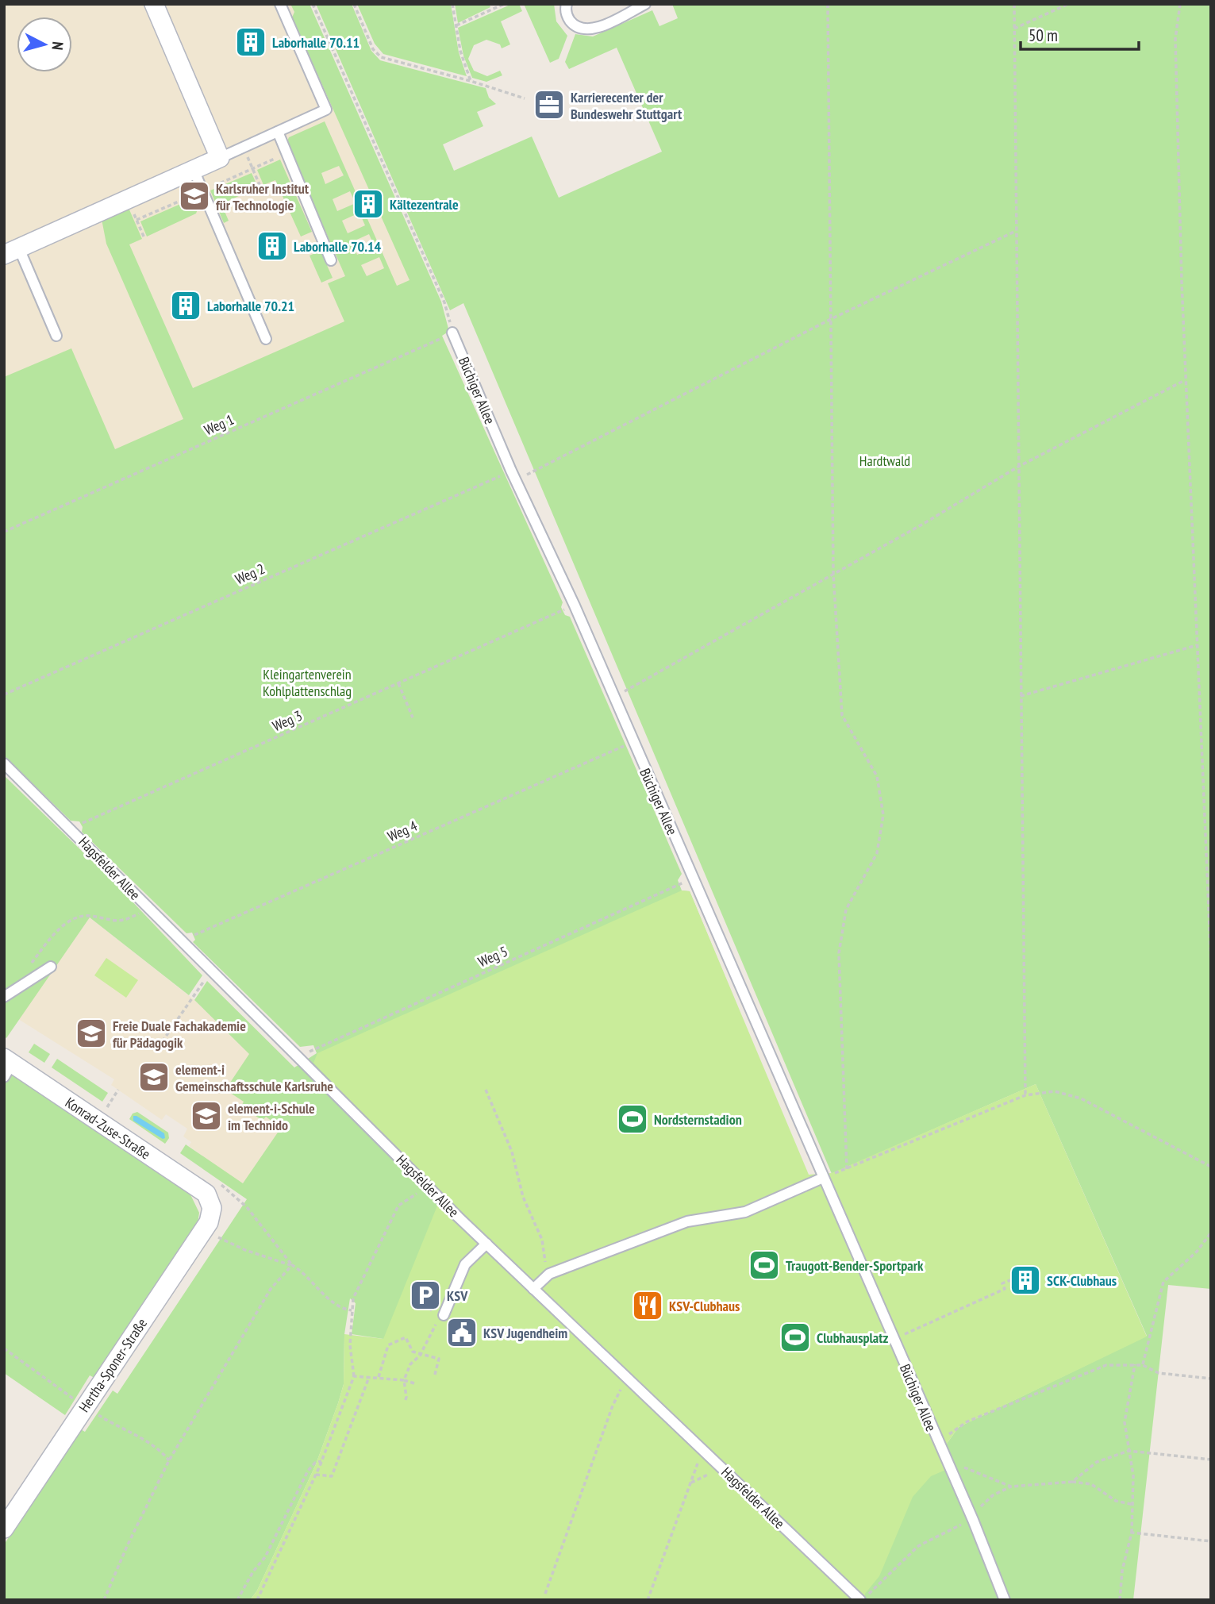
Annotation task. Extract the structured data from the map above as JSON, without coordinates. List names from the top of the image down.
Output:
{
  "streets": {
    "street": ["Konrad-Zuse-Straße", "Hertha-Sponer-Straße"],
    "lane": ["Büchiger Allee", "Hagsfelder Allee"],
    "path": [
      "Weg 1",
      "Weg 2",
      "Weg 3",
      "Weg 4",
      "Weg 5"
    ]
  },
  "crossings": [
    ["Büchiger Allee", "Weg 1"],
    ["Büchiger Allee", "Weg 4"],
    ["Weg 4", "Hagsfelder Allee"],
    ["Konrad-Zuse-Straße", "Hertha-Sponer-Straße"]
  ],
  "parks": ["Hardtwald", "Kleingartenverein Kohlplattenschlag"],
  "places": {
    "building": [
      "Laborhalle 70.11",
      "Kältezentrale",
      "Laborhalle 70.14",
      "Laborhalle 70.21",
      "SCK-Clubhaus"
    ],
    "office": ["Karrierecenter der Bundeswehr Stuttgart"],
    "school or university": [
      "Karlsruher Institut für Technologie",
      "Freie Duale Fachakademie für Pädagogik",
      "element-i Gemeinschaftsschule Karlsruhe",
      "element-i-Schule im Technido"
    ],
    "sports": ["Nordsternstadion", "Traugott-Bender-Sportpark", "Clubhausplatz"],
    "parking": ["KSV"],
    "restaurant": ["KSV-Clubhaus"],
    "public building": ["KSV Jugendheim"]
  },
  "scale_bar": "50 m",
  "north": "right"
}
